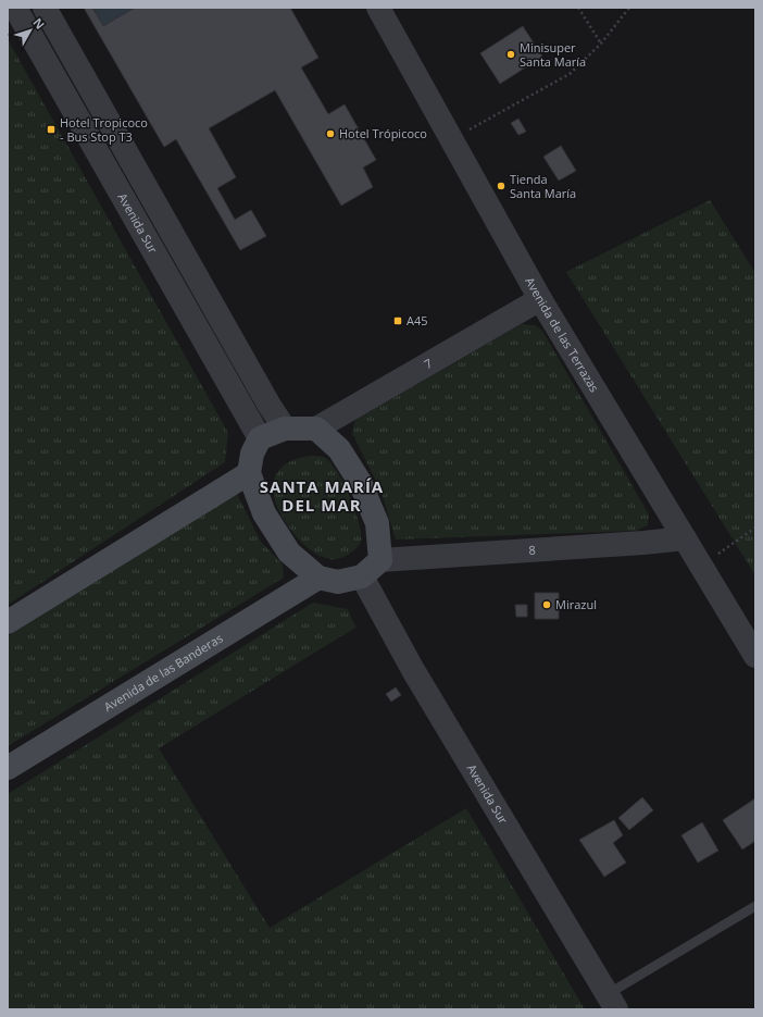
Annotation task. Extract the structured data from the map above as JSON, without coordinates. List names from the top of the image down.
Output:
{
  "streets": {
    "main road": ["Avenida de las Banderas"],
    "street": [
      "Avenida Sur",
      "Avenida de las Terrazas",
      "7",
      "8"
    ]
  },
  "crossings": [
    ["Avenida Sur", "7"],
    ["Avenida Sur", "8"],
    ["Avenida Sur", "Avenida de las Banderas"],
    ["Avenida de las Terrazas", "7"],
    ["Avenida de las Terrazas", "8"],
    ["7", "8"],
    ["7", "Avenida de las Banderas"],
    ["8", "Avenida de las Banderas"]
  ],
  "districts": ["SANTA MARÍA DEL MAR"],
  "places": {
    "other": [
      "Minisuper Santa María",
      "Hotel Trópicoco",
      "Tienda Santa María",
      "Mirazul"
    ],
    "transit": ["Hotel Tropicoco - Bus Stop T3", "A45"]
  },
  "north": "top right"
}
